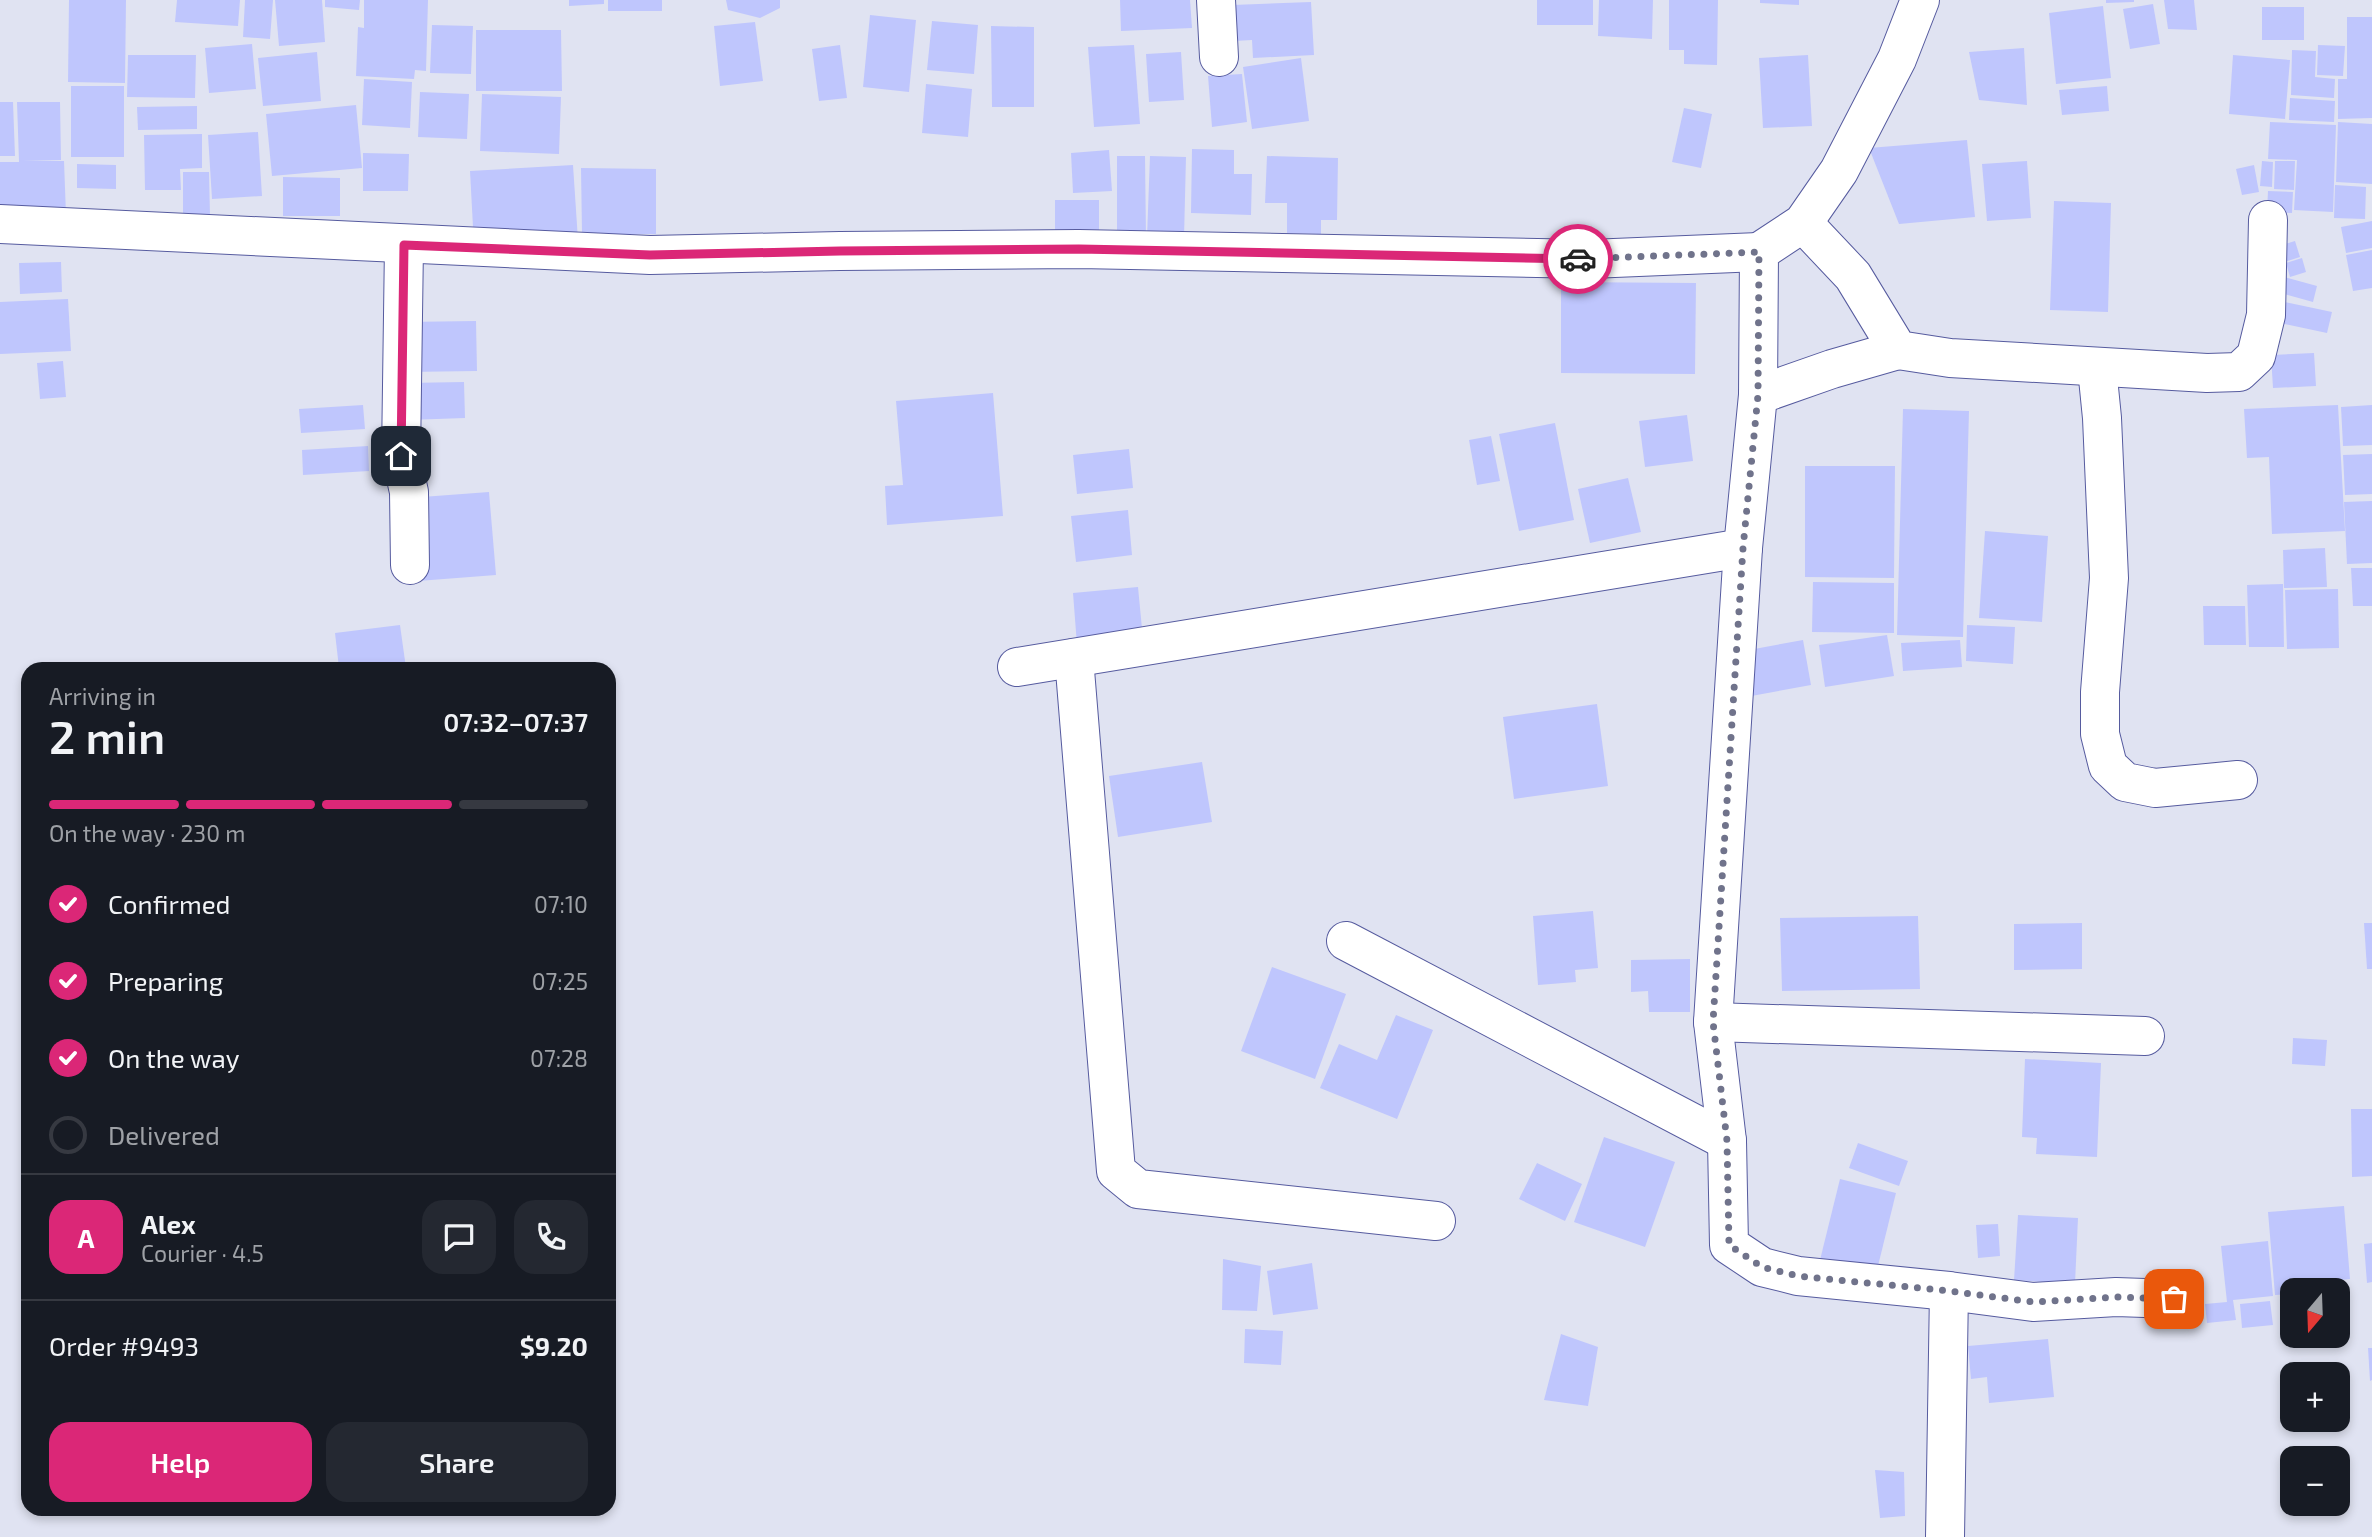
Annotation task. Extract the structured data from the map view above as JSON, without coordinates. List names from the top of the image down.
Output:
{
  "north": "bottom",
  "page": {
    "heading": ["2 min", "Arriving in", "07:32–07:37"],
    "panel": [
      "Alex",
      "Courier · 4.5",
      "Order #9493",
      "$9.20"
    ],
    "bar": "On the way · 230 m",
    "list": [
      ["Confirmed", "07:10"],
      ["Preparing", "07:25"],
      ["On the way", "07:28"],
      "Delivered"
    ],
    "round": "A",
    "map_buttons": ["+", "−"],
    "buttons": ["Help", "Share"]
  }
}
